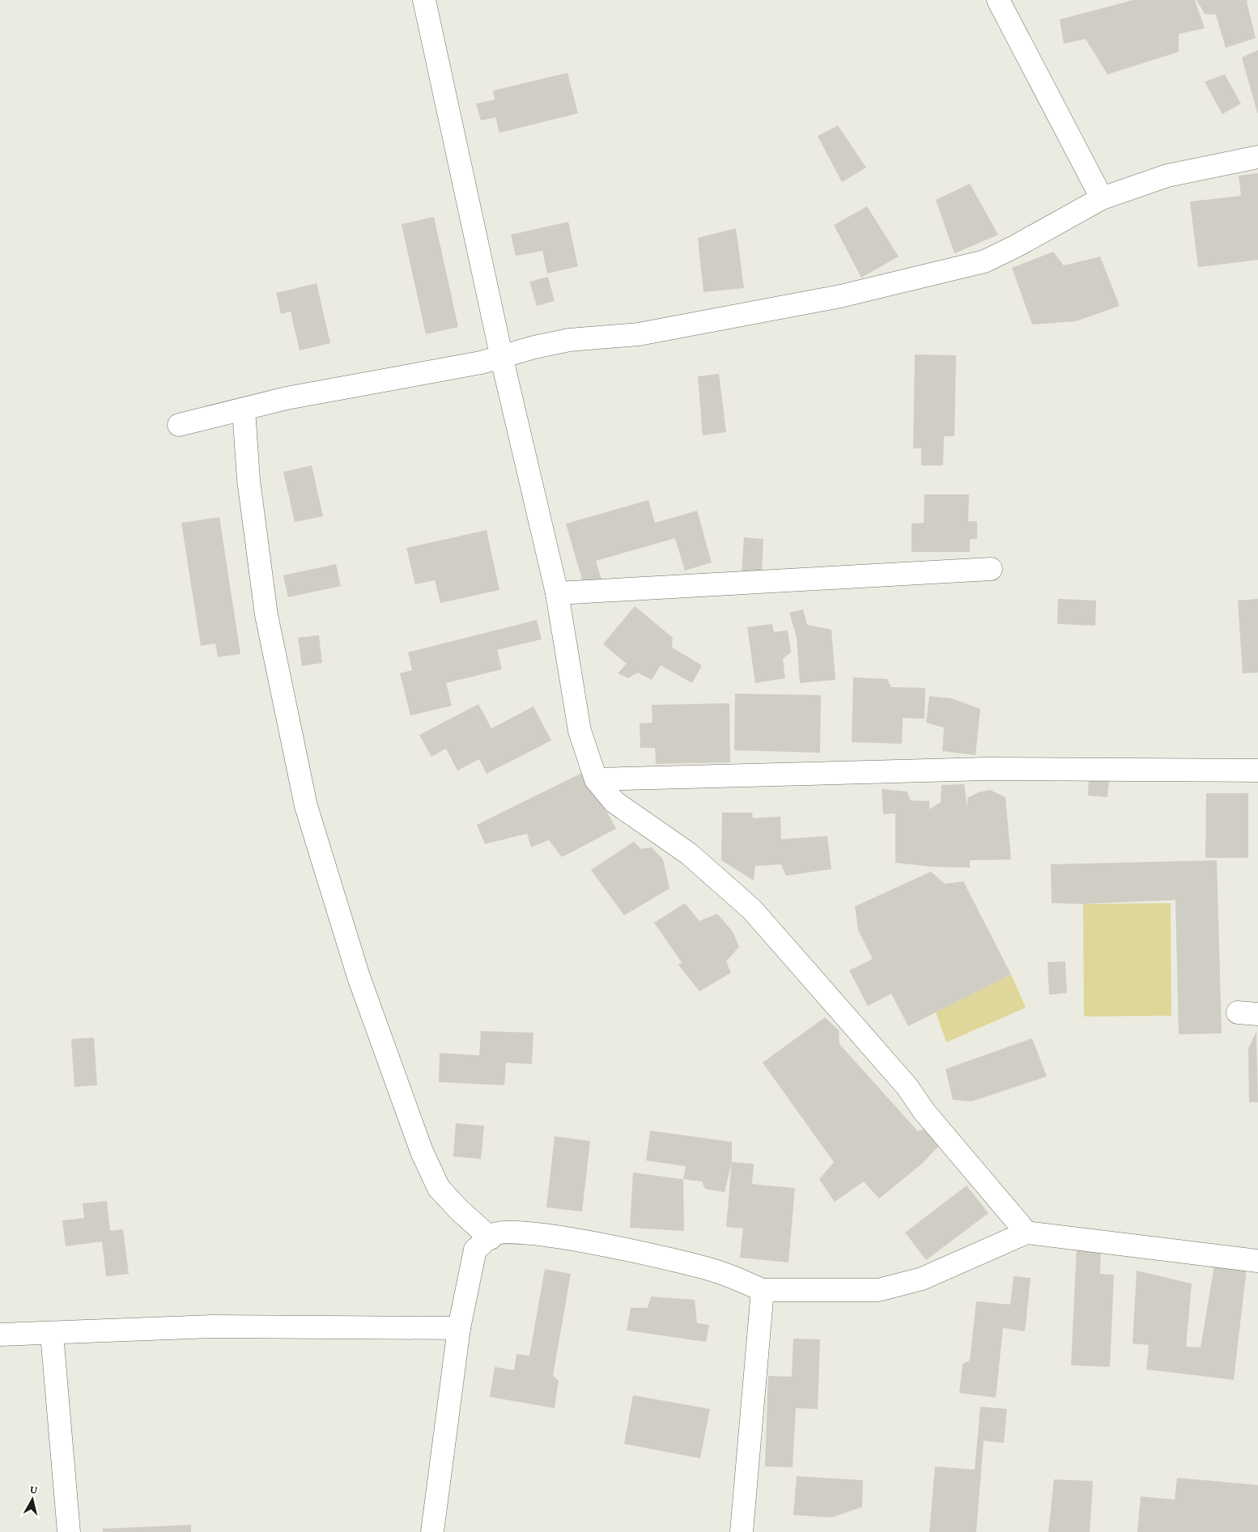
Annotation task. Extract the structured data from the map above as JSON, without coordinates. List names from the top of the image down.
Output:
{
  "north": "top"
}
